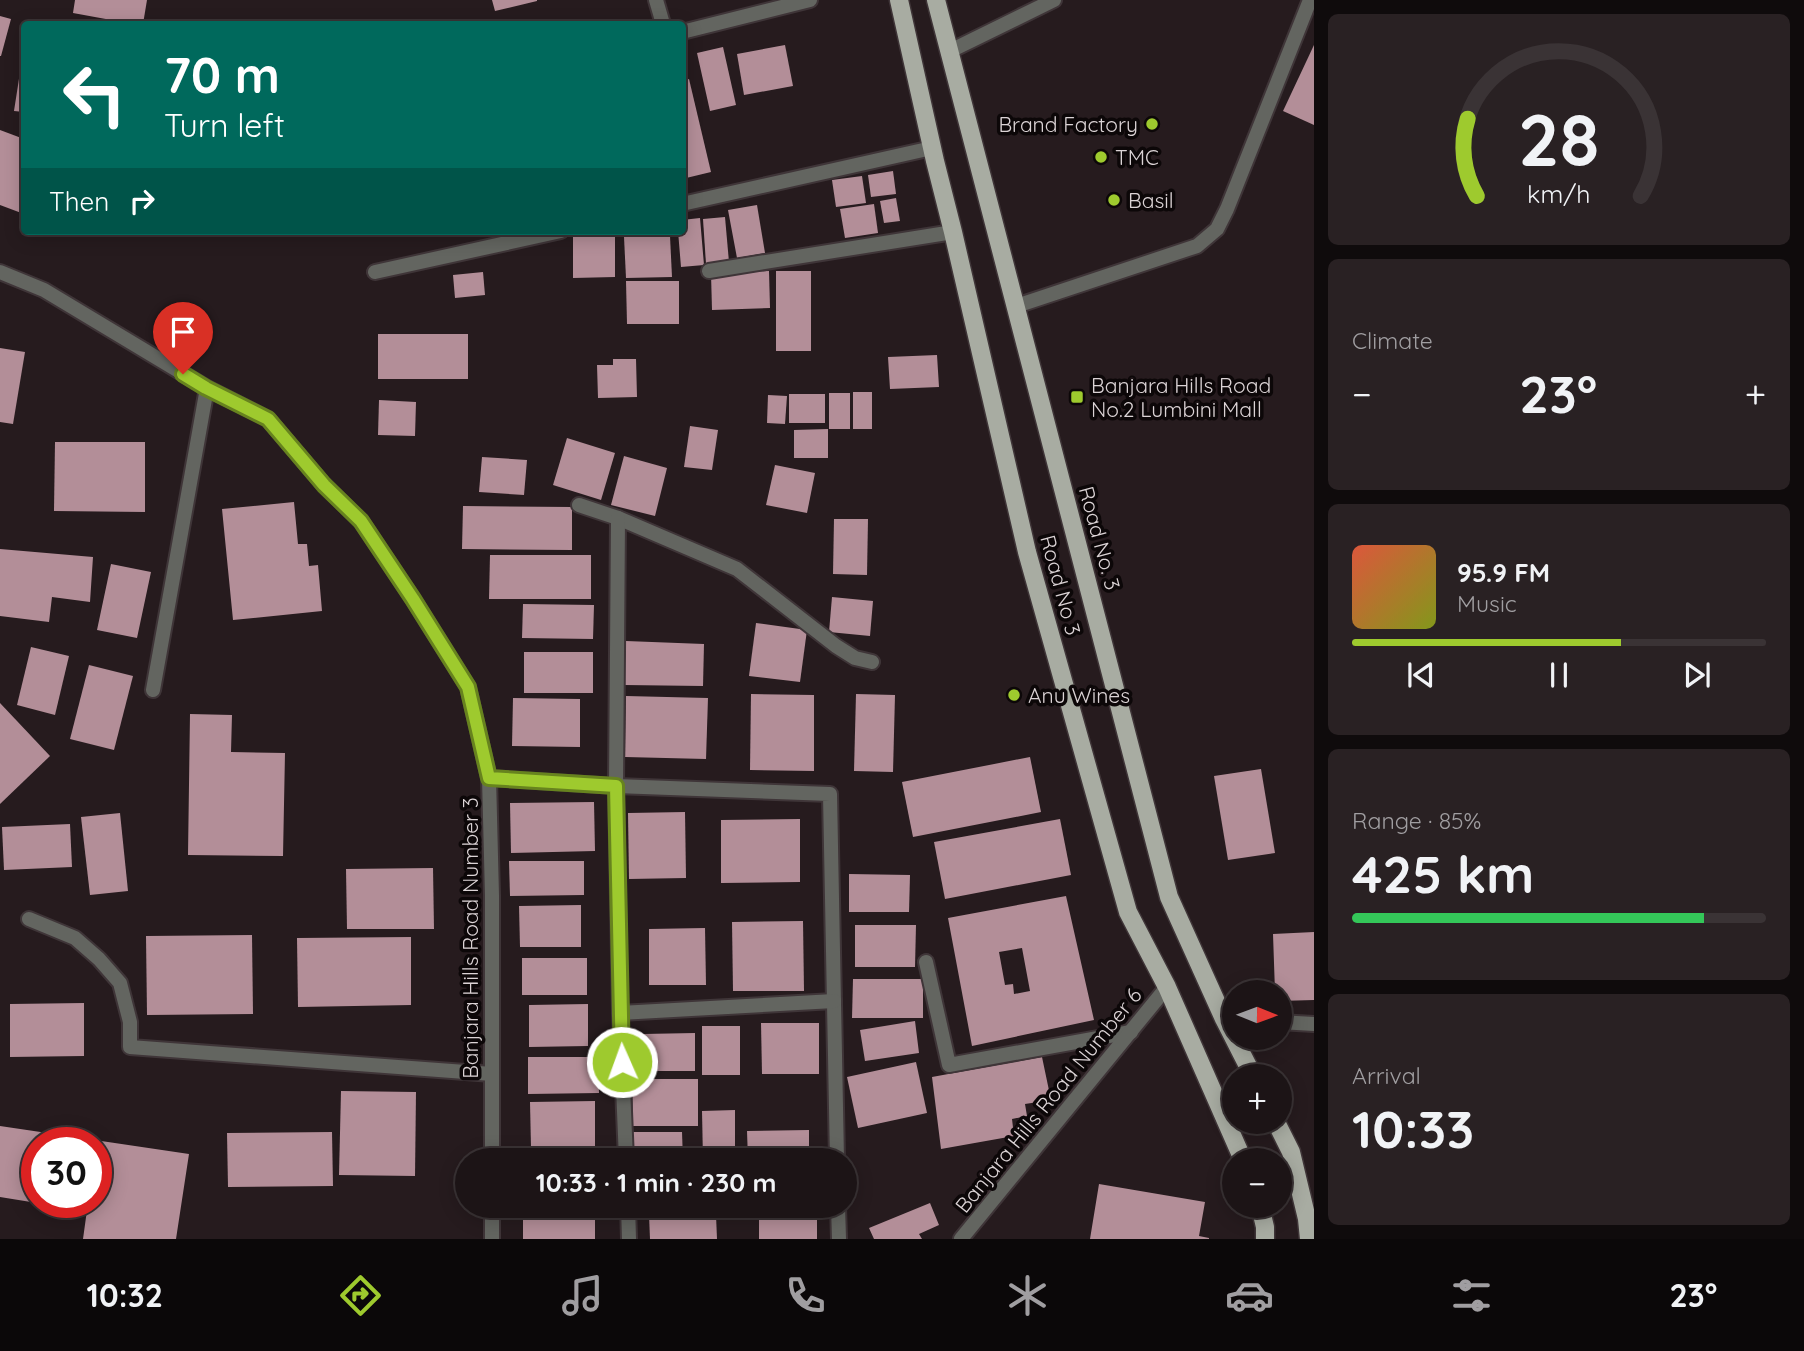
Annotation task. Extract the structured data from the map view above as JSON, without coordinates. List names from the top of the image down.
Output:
{
  "streets": {
    "main road": ["Road No. 3", "Road No 3"],
    "street": ["Banjara Hills Road Number 3", "Banjara Hills Road Number 6"]
  },
  "crossings": [
    ["Road No 3", "Banjara Hills Road Number 6"]
  ],
  "places": {
    "other": [
      "Brand Factory",
      "TMC",
      "Basil",
      "Anu Wines"
    ],
    "transit": ["Banjara Hills Road No.2 Lumbini Mall"]
  },
  "north": "right",
  "page": {
    "turn": ["70 m", "Turn left"],
    "then": "Then",
    "tile": [
      "Climate",
      ["Range · 85%", "425 km"],
      ["Arrival", "10:33"]
    ],
    "heat": ["−", "23°", "+"],
    "song": ["95.9 FM", "Music"],
    "map_buttons": ["+", "−"],
    "limit": "30",
    "trip": "10:33 · 1 min · 230 m",
    "tabs": ["10:32", "23°"],
    "gauge": ["28", "km/h"]
  }
}
